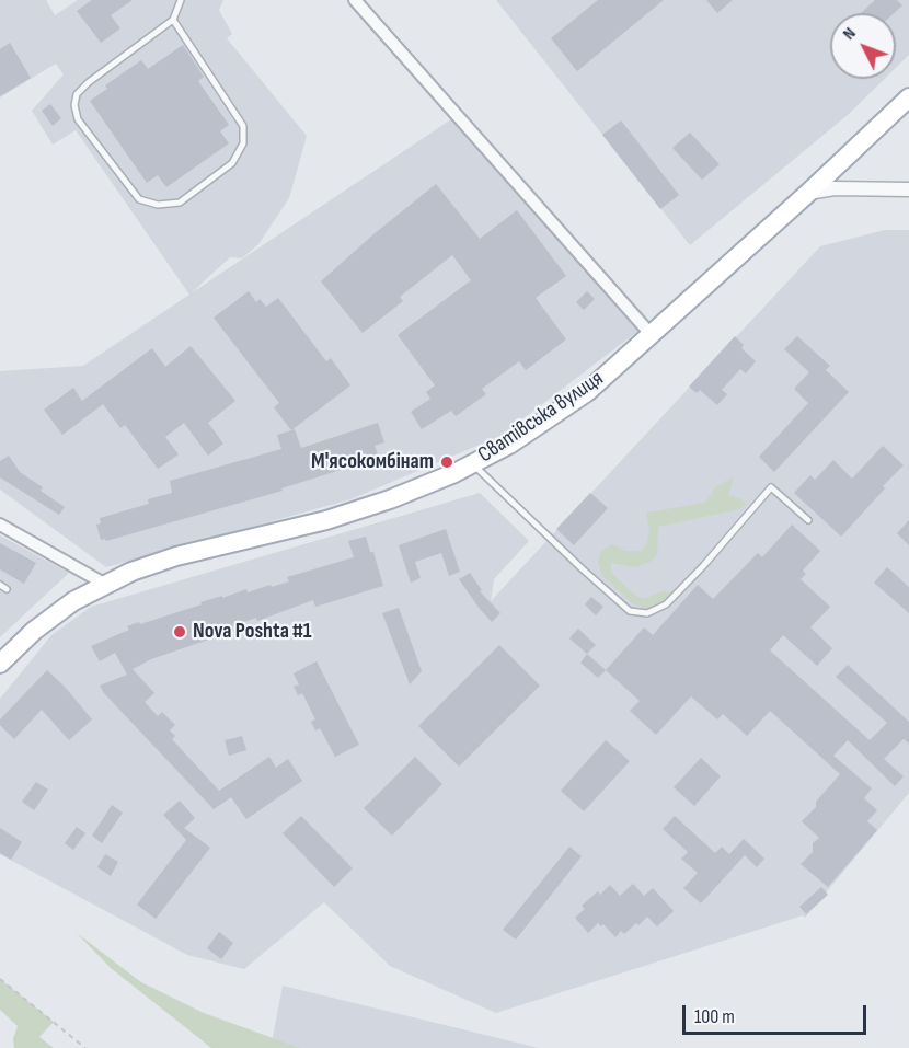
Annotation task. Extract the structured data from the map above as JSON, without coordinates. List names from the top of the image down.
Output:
{
  "streets": {
    "main road": ["Сватівська вулиця"]
  },
  "places": ["М'ясокомбінат", "Nova Poshta #1"],
  "scale_bar": "100 m",
  "north": "top left"
}
